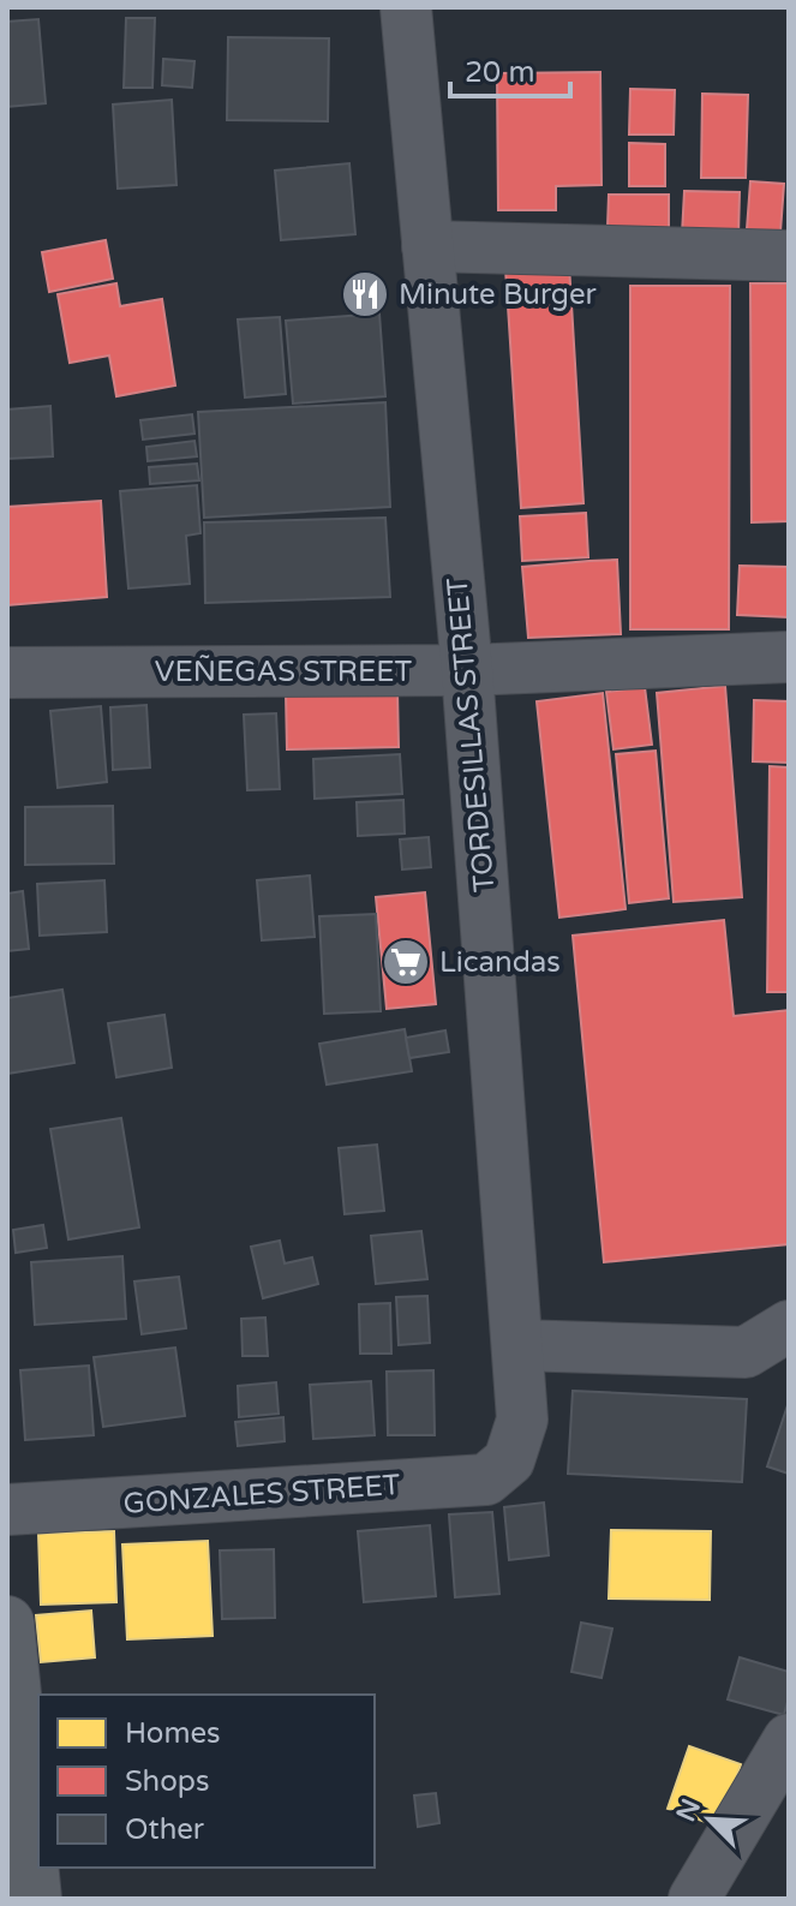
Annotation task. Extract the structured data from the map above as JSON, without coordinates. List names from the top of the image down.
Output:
{
  "streets": {
    "street": ["VEÑEGAS STREET", "TORDESILLAS STREET", "GONZALES STREET"]
  },
  "crossings": [
    ["VEÑEGAS STREET", "TORDESILLAS STREET"],
    ["TORDESILLAS STREET", "GONZALES STREET"]
  ],
  "places": {
    "restaurant": ["Minute Burger"],
    "supermarket": ["Licandas"]
  },
  "legend": ["Homes", "Shops", "Other"],
  "scale_bar": "20 m",
  "north": "top left"
}
